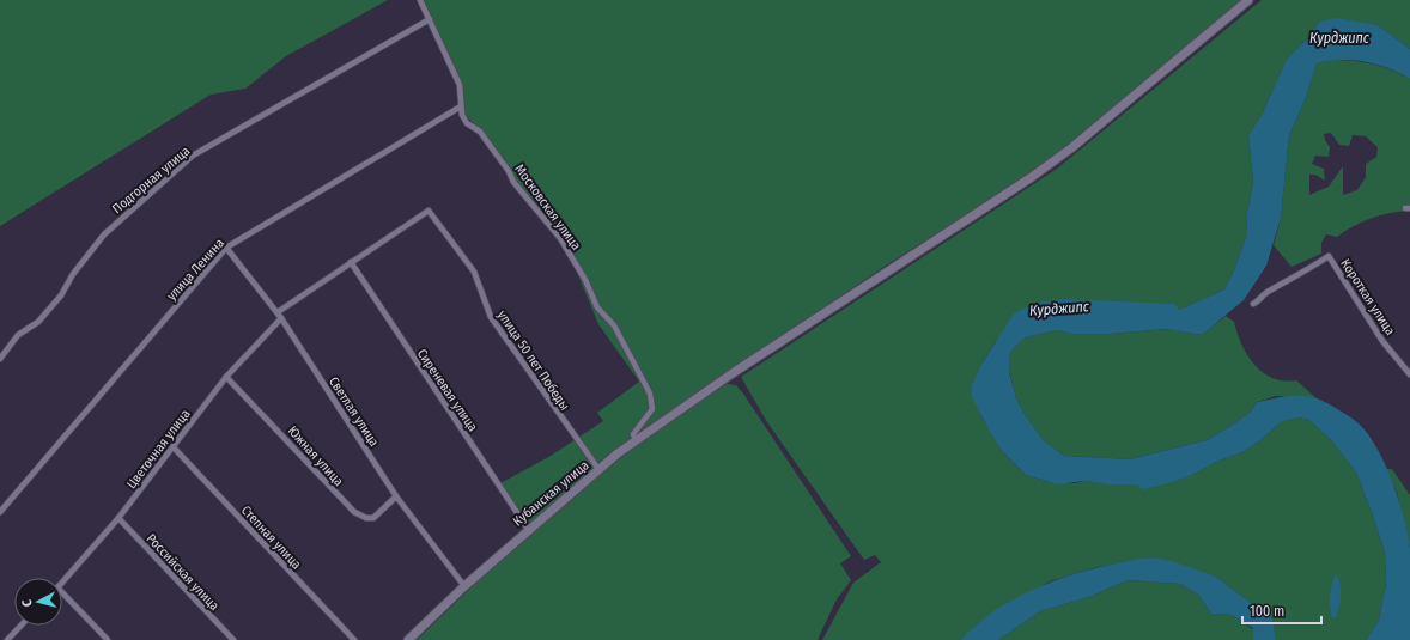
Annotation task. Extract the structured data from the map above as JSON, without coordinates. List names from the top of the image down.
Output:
{
  "streets": {
    "main road": ["Кубанская улица"],
    "street": [
      "Подгорная улица",
      "Московская улица",
      "улица Ленина",
      "Короткая улица",
      "улица 50 лет Победы",
      "Сиреневая улица",
      "Светлая улица",
      "Цветочная улица",
      "Южная улица",
      "Степная улица",
      "Российская улица"
    ]
  },
  "crossings": [
    ["Московская улица", "улица Ленина"],
    ["Московская улица", "Кубанская улица"],
    ["улица Ленина", "Светлая улица"],
    ["улица 50 лет Победы", "Цветочная улица"],
    ["улица 50 лет Победы", "Кубанская улица"],
    ["Сиреневая улица", "Цветочная улица"],
    ["Сиреневая улица", "Кубанская улица"],
    ["Светлая улица", "Цветочная улица"],
    ["Светлая улица", "Южная улица"],
    ["Светлая улица", "Кубанская улица"],
    ["Цветочная улица", "Южная улица"],
    ["Цветочная улица", "Степная улица"],
    ["Цветочная улица", "Российская улица"]
  ],
  "water": ["Курджипс"],
  "scale_bar": "100 m",
  "north": "left"
}
